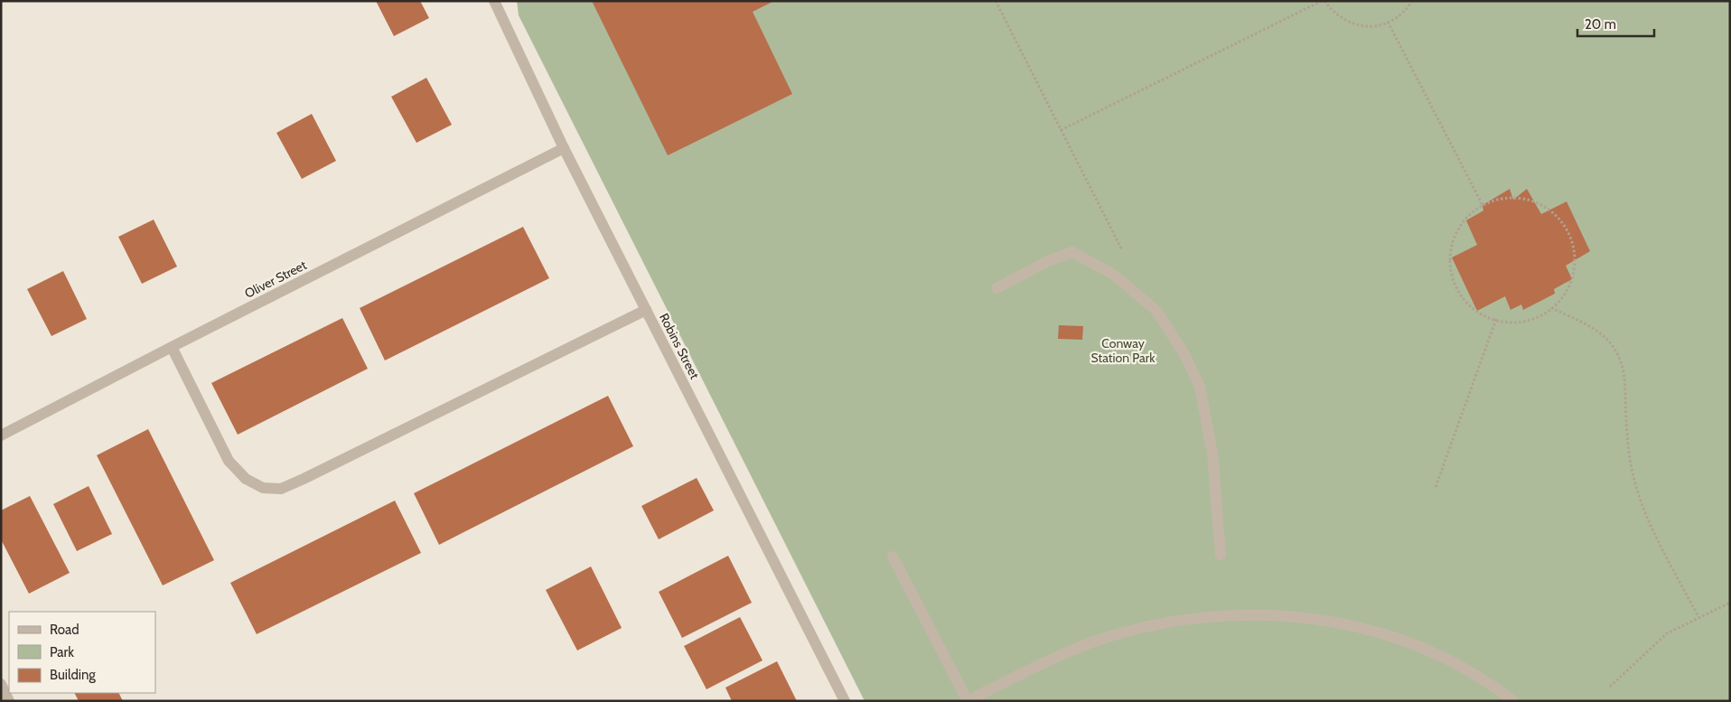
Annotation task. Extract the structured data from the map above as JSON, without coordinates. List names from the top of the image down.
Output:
{
  "streets": {
    "street": ["Oliver Street", "Robins Street"]
  },
  "crossings": [
    ["Oliver Street", "Robins Street"]
  ],
  "parks": ["Conway Station Park"],
  "legend": ["Road", "Park", "Building"],
  "scale_bar": "20 m"
}
